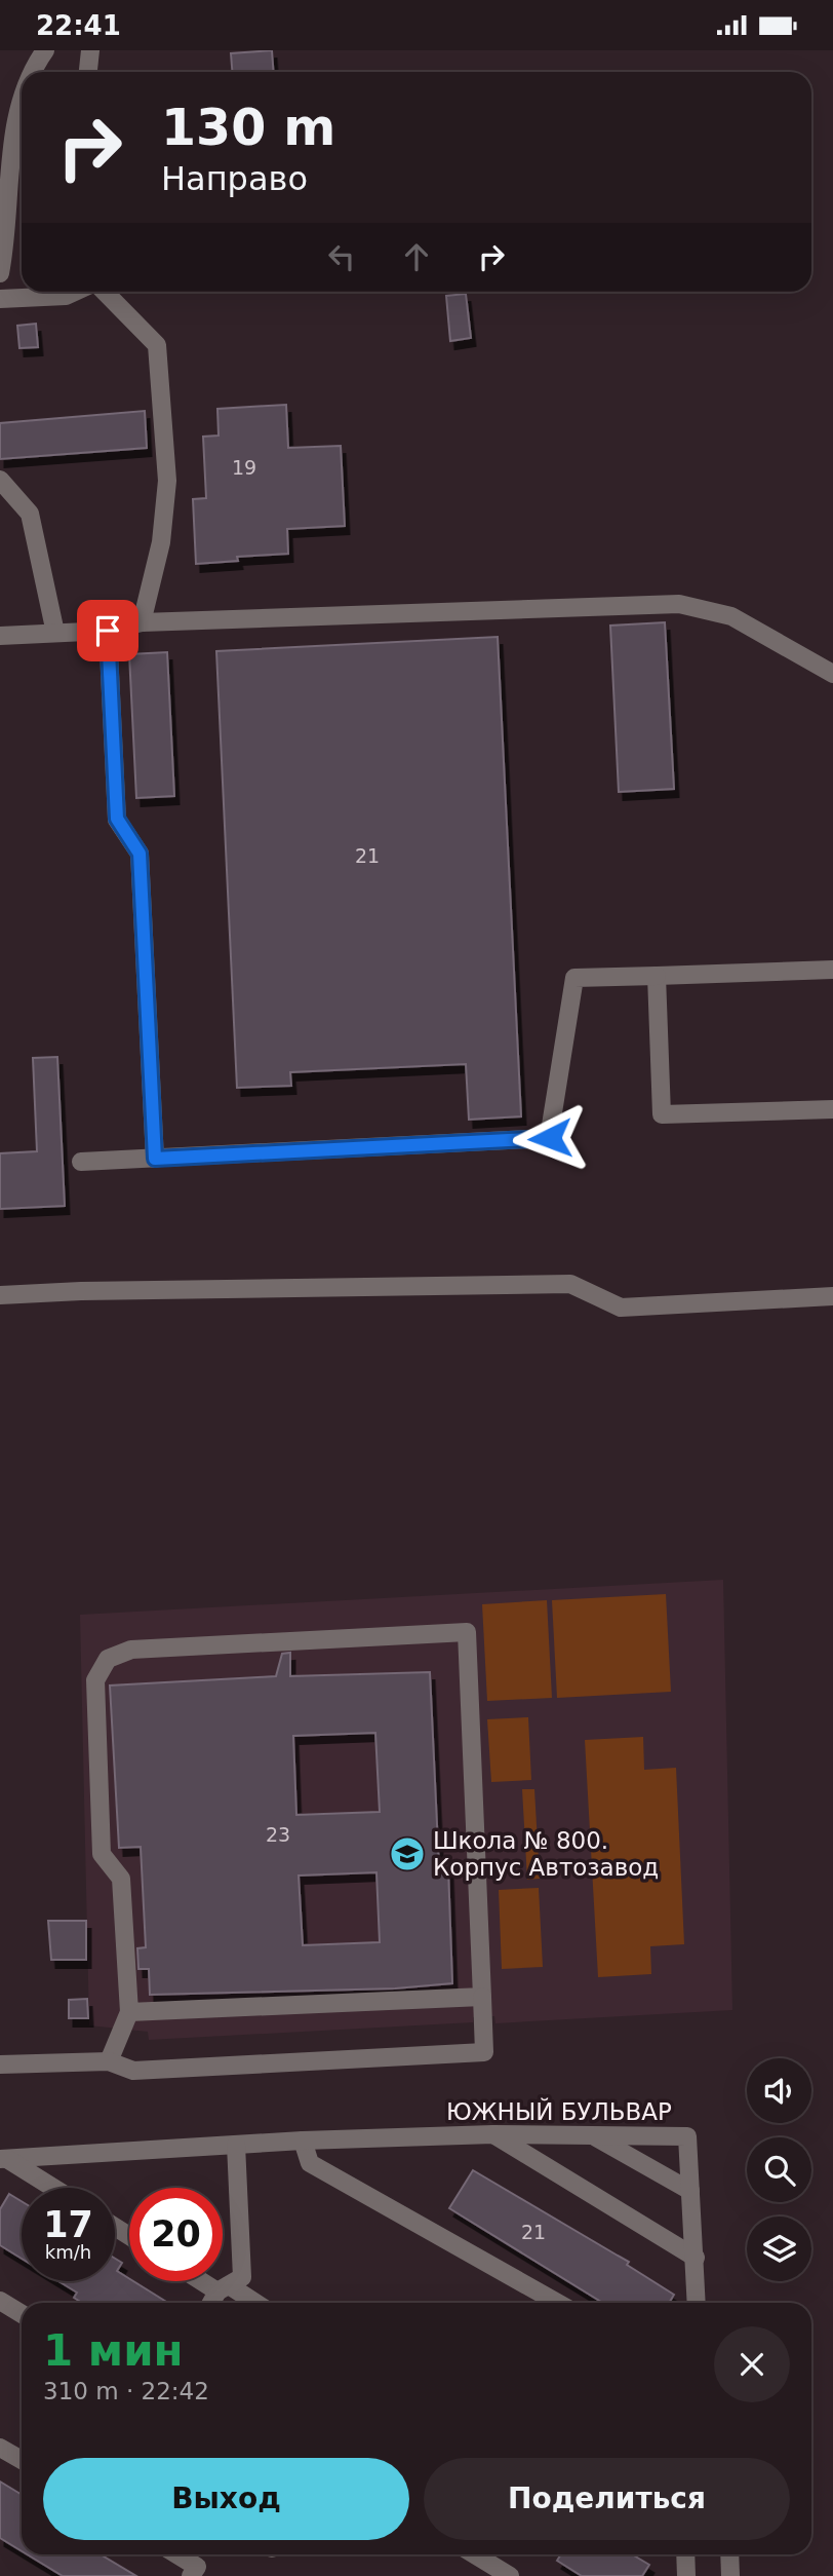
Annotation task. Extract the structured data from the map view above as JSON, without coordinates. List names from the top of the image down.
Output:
{
  "streets": {
    "street": ["ЮЖНЫЙ БУЛЬВАР"]
  },
  "places": {
    "school or university": ["Школа № 800. Корпус Автозавод"]
  },
  "house_numbers": [
    "19",
    "21",
    "23",
    "21"
  ],
  "page": {
    "status": "22:41",
    "turn": ["130 m", "Направо"],
    "speed": "17 km/h",
    "limit": "20",
    "heading": ["1 мин", "310 m · 22:42"],
    "buttons": ["Выход", "Поделиться"]
  }
}
